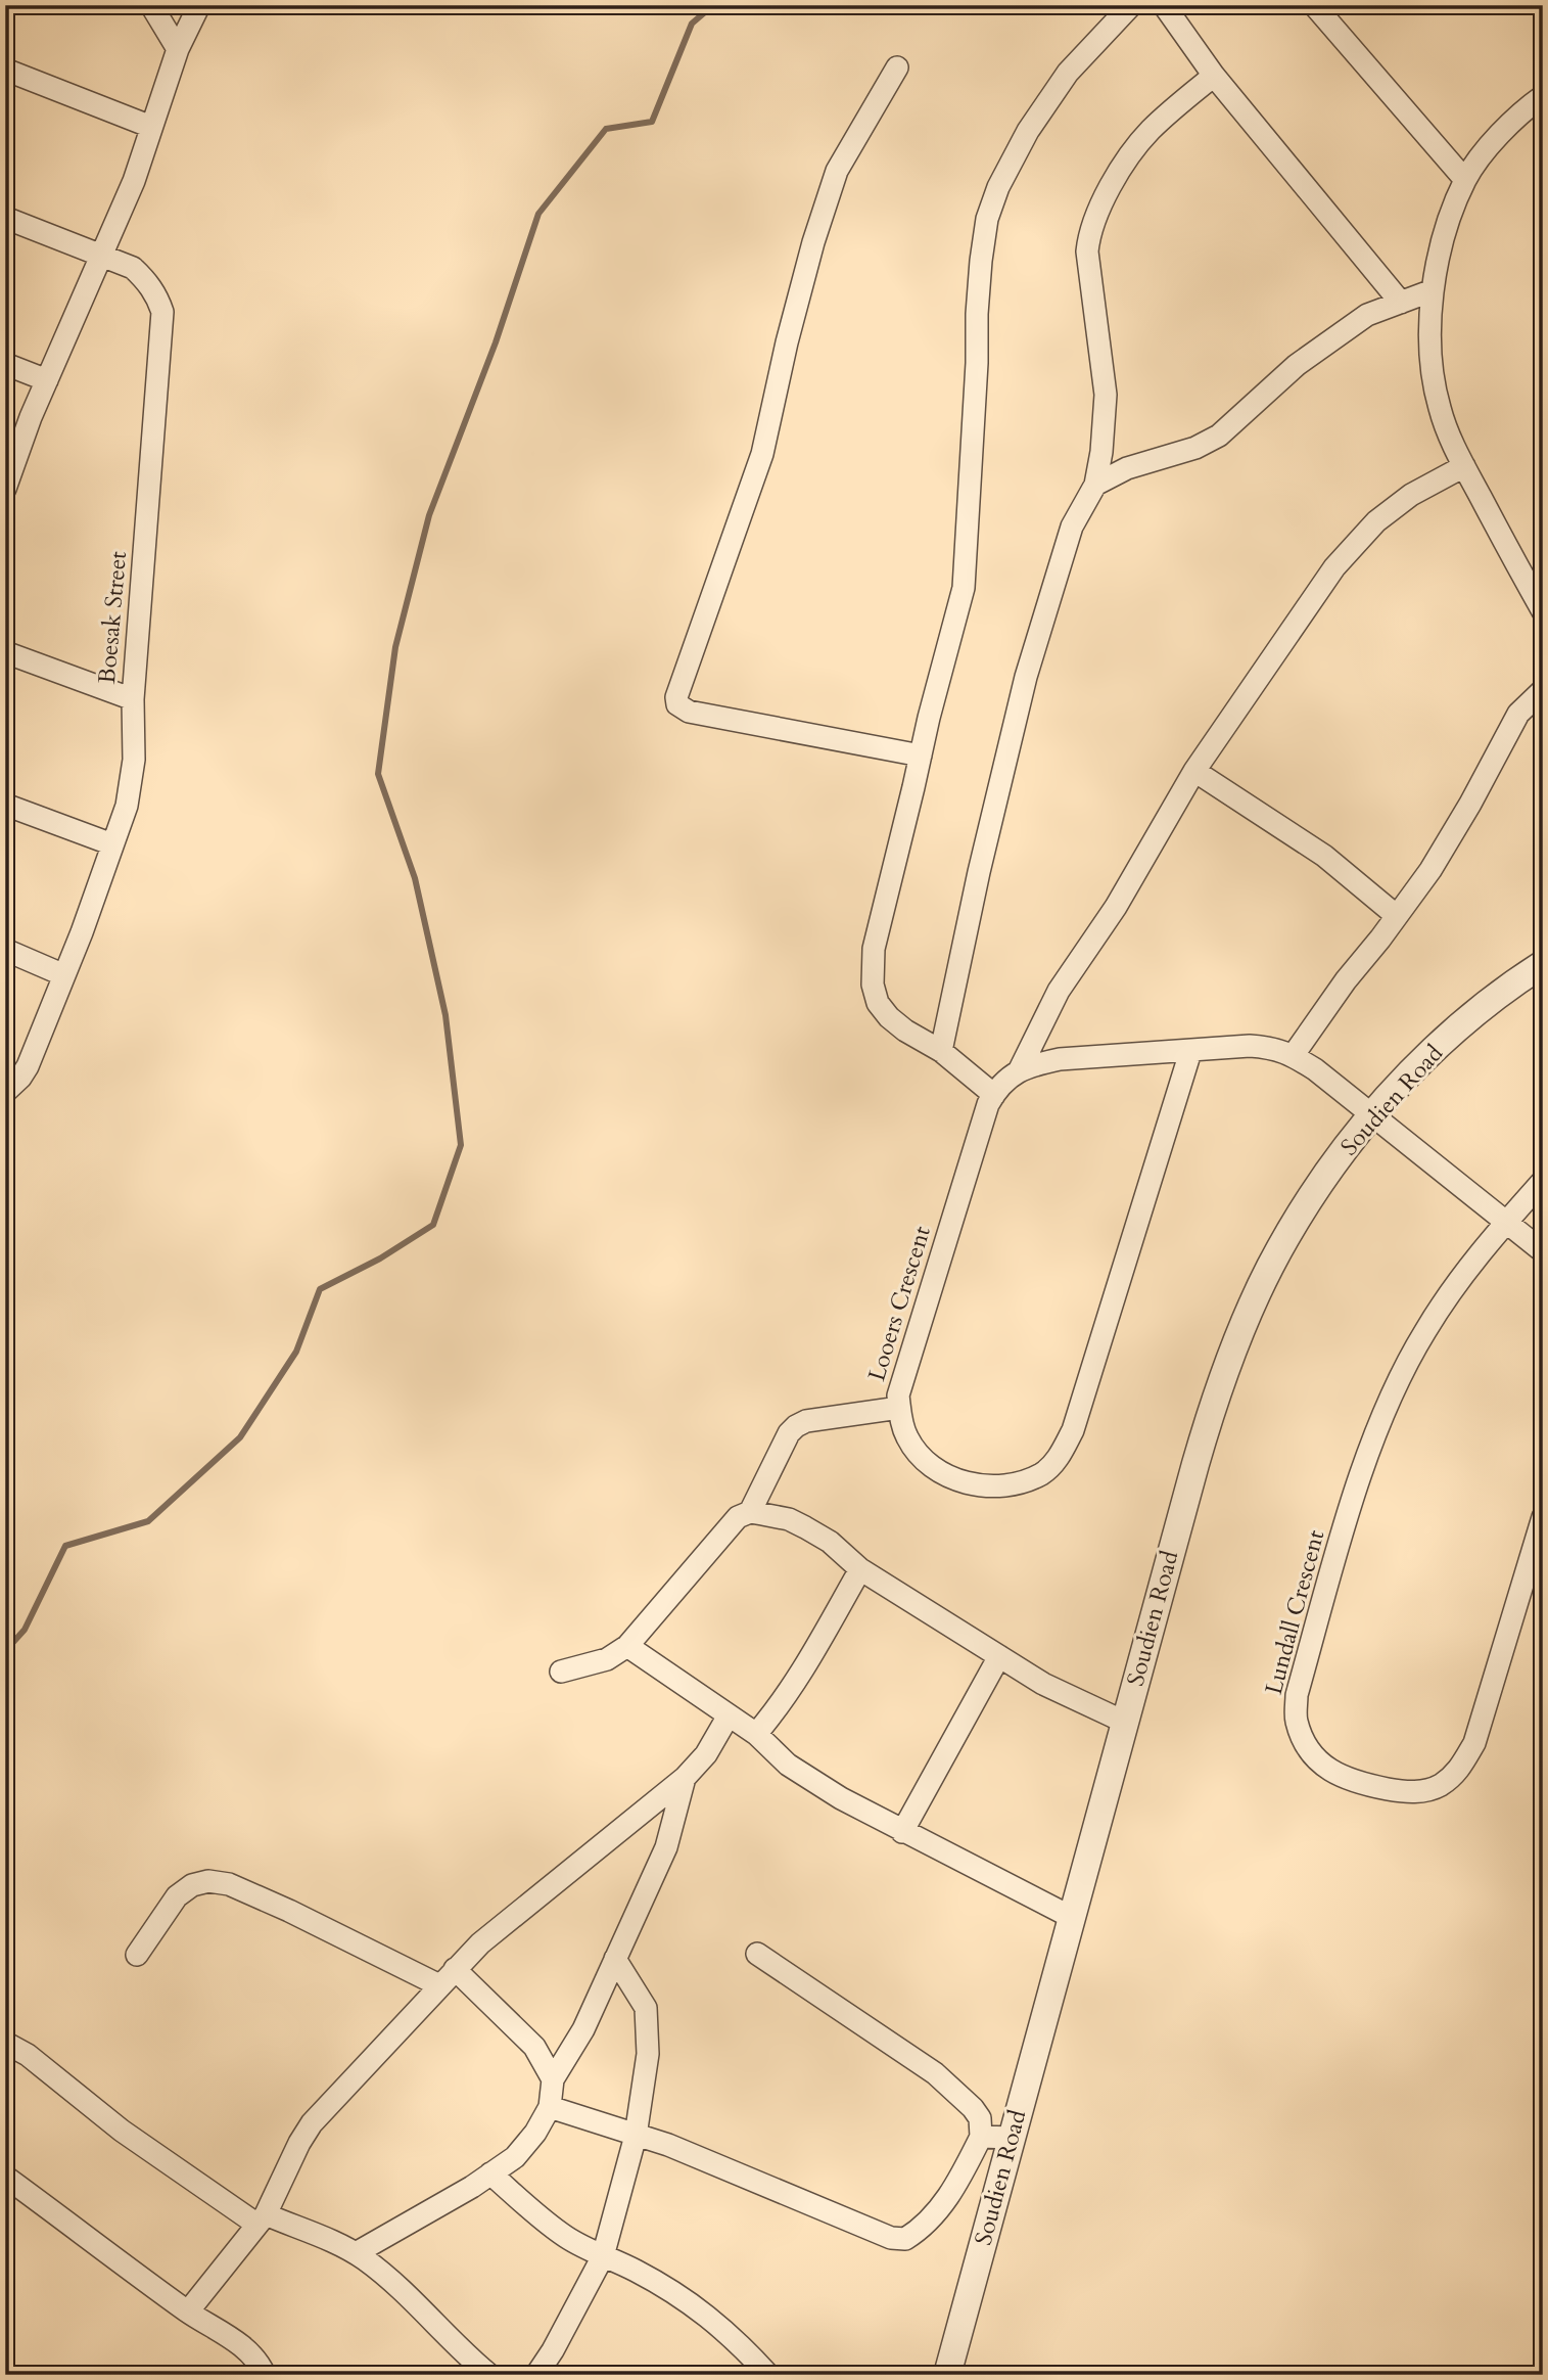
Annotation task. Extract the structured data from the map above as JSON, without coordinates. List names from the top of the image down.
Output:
{
  "streets": {
    "street": [
      "Boesak Street",
      "Soudien Road",
      "Looers Crescent",
      "Lundall Crescent"
    ]
  },
  "crossings": [
    ["Soudien Road", "Looers Crescent"]
  ]
}
